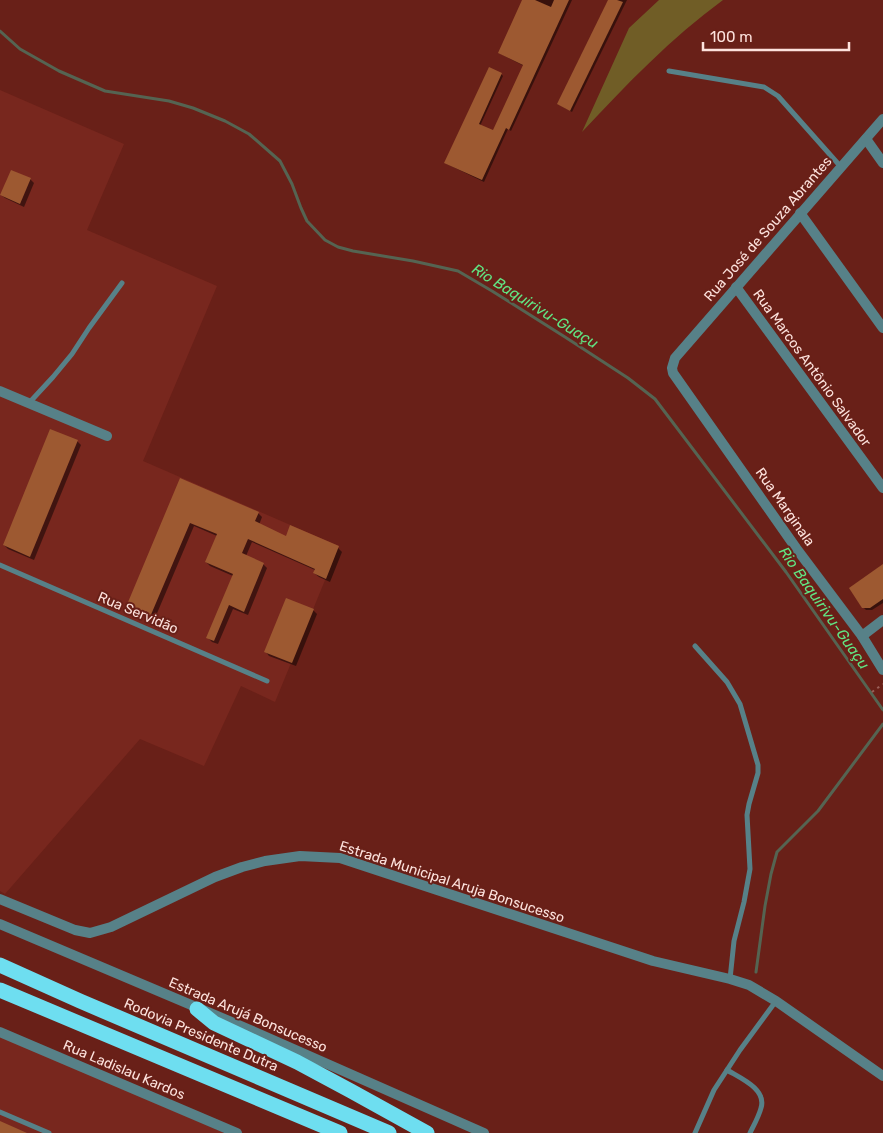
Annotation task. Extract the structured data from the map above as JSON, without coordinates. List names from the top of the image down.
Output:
{
  "streets": {
    "highway": ["Rodovia Presidente Dutra"],
    "street": [
      "Rua José de Souza Abrantes",
      "Rua Marcos Antônio Salvador",
      "Rua Marginala",
      "Estrada Municipal Aruja Bonsucesso",
      "Estrada Arujá Bonsucesso",
      "Rua Ladislau Kardos"
    ],
    "lane": ["Rua Servidão"]
  },
  "crossings": [
    ["Rua José de Souza Abrantes", "Rua Marcos Antônio Salvador"],
    ["Rua José de Souza Abrantes", "Rua Marginala"]
  ],
  "water": ["Rio Baquirivu-Guaçu"],
  "scale_bar": "100 m"
}
